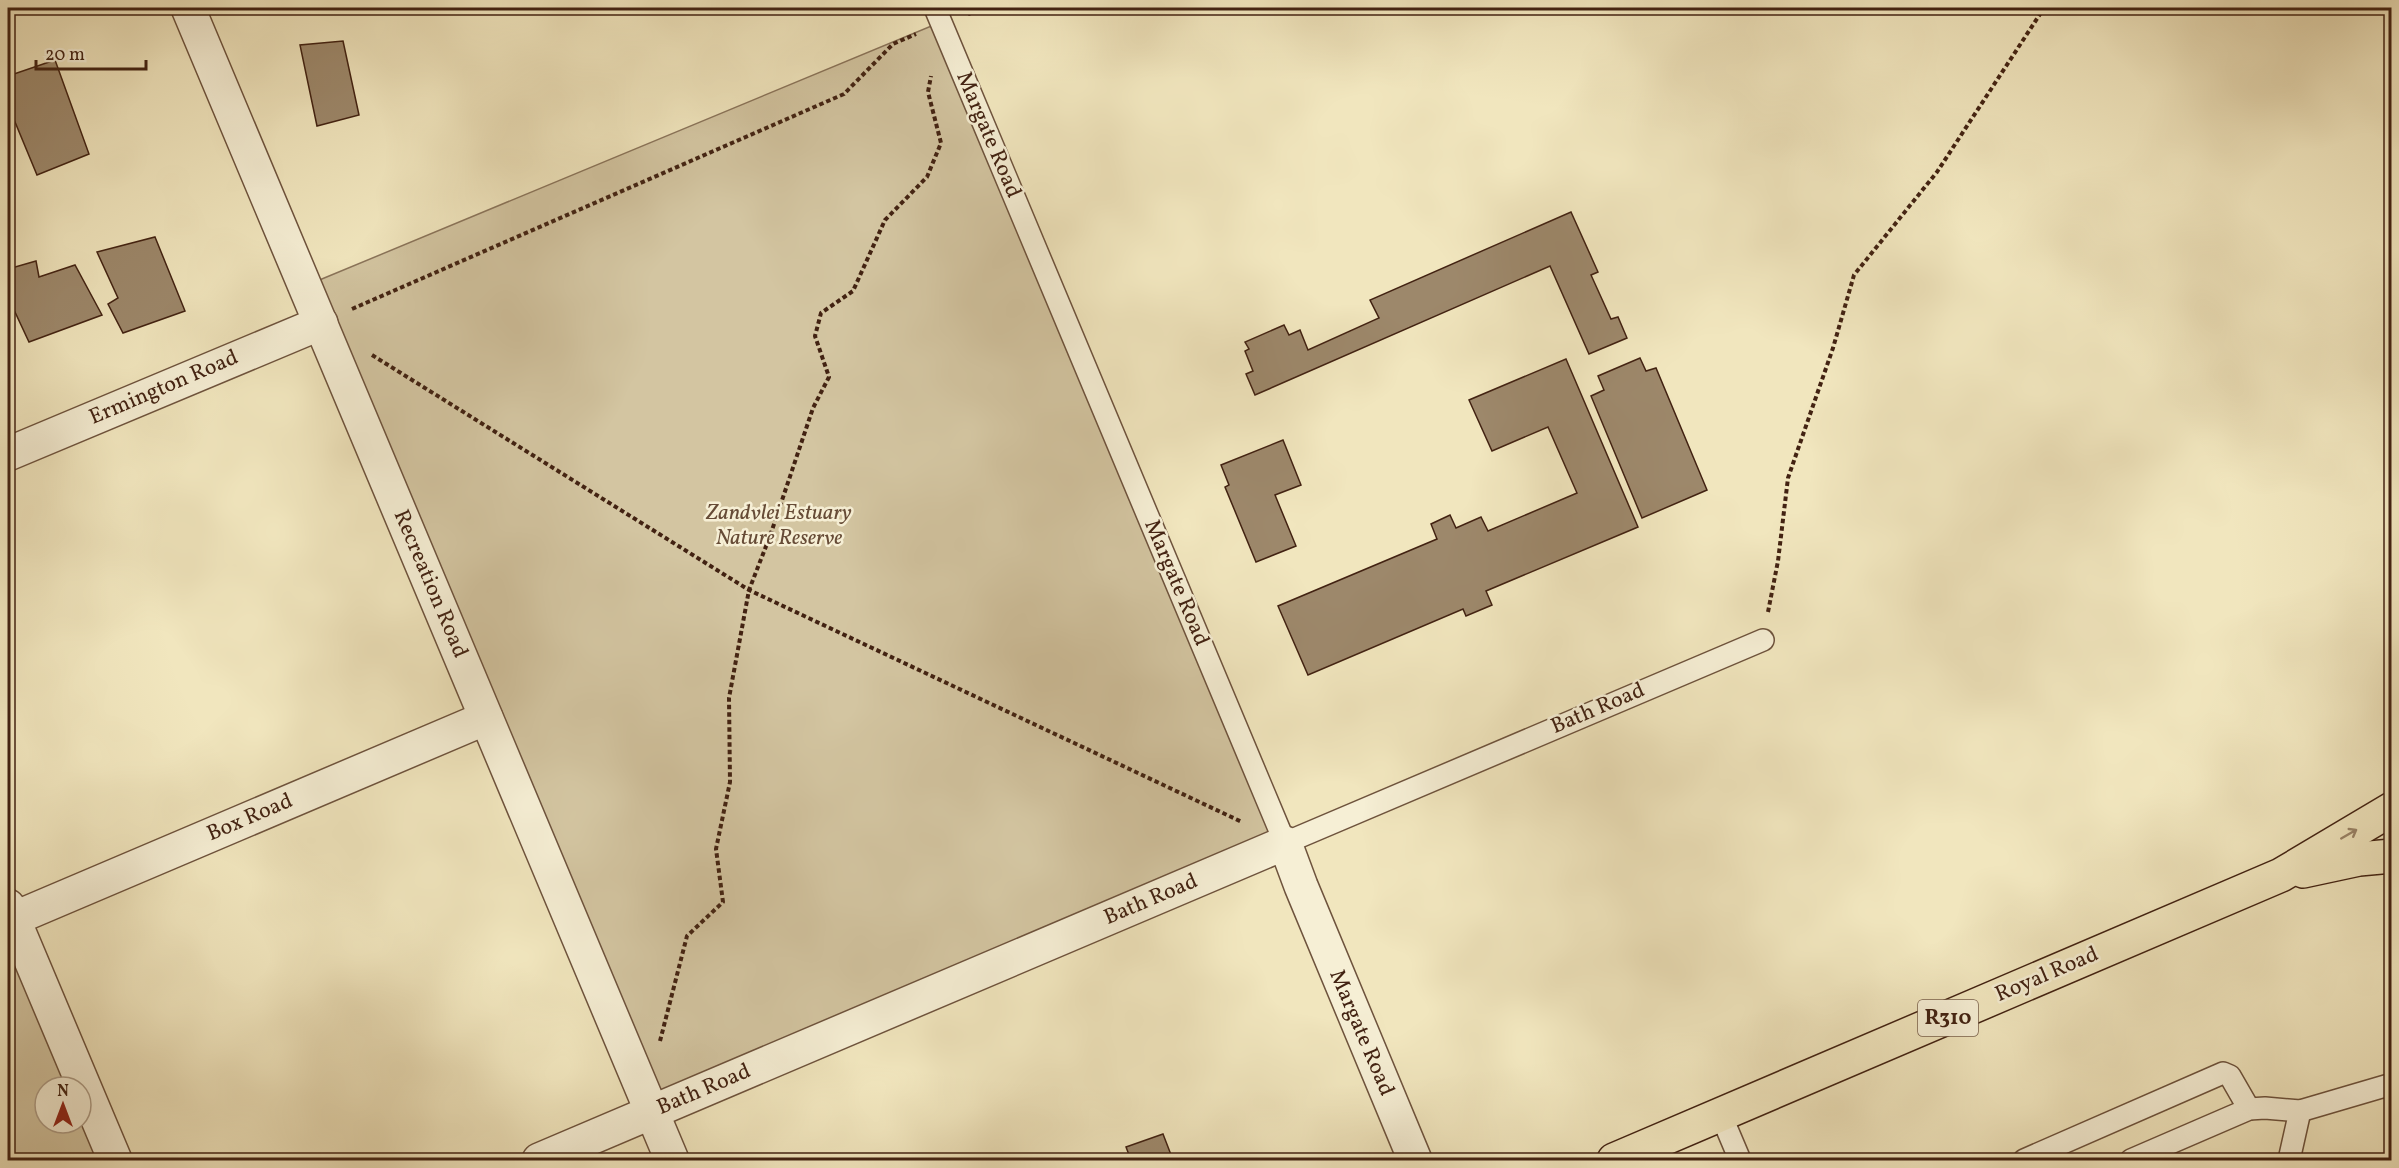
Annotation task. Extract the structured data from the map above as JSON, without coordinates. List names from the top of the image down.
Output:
{
  "streets": {
    "main road": ["Royal Road", "R310"],
    "street": [
      "Margate Road",
      "Ermington Road",
      "Recreation Road",
      "Bath Road",
      "Box Road"
    ]
  },
  "crossings": [
    ["Margate Road", "Bath Road"],
    ["Ermington Road", "Recreation Road"],
    ["Recreation Road", "Bath Road"],
    ["Recreation Road", "Box Road"]
  ],
  "parks": ["Zandvlei Estuary Nature Reserve"],
  "scale_bar": "20 m",
  "north": "top"
}
